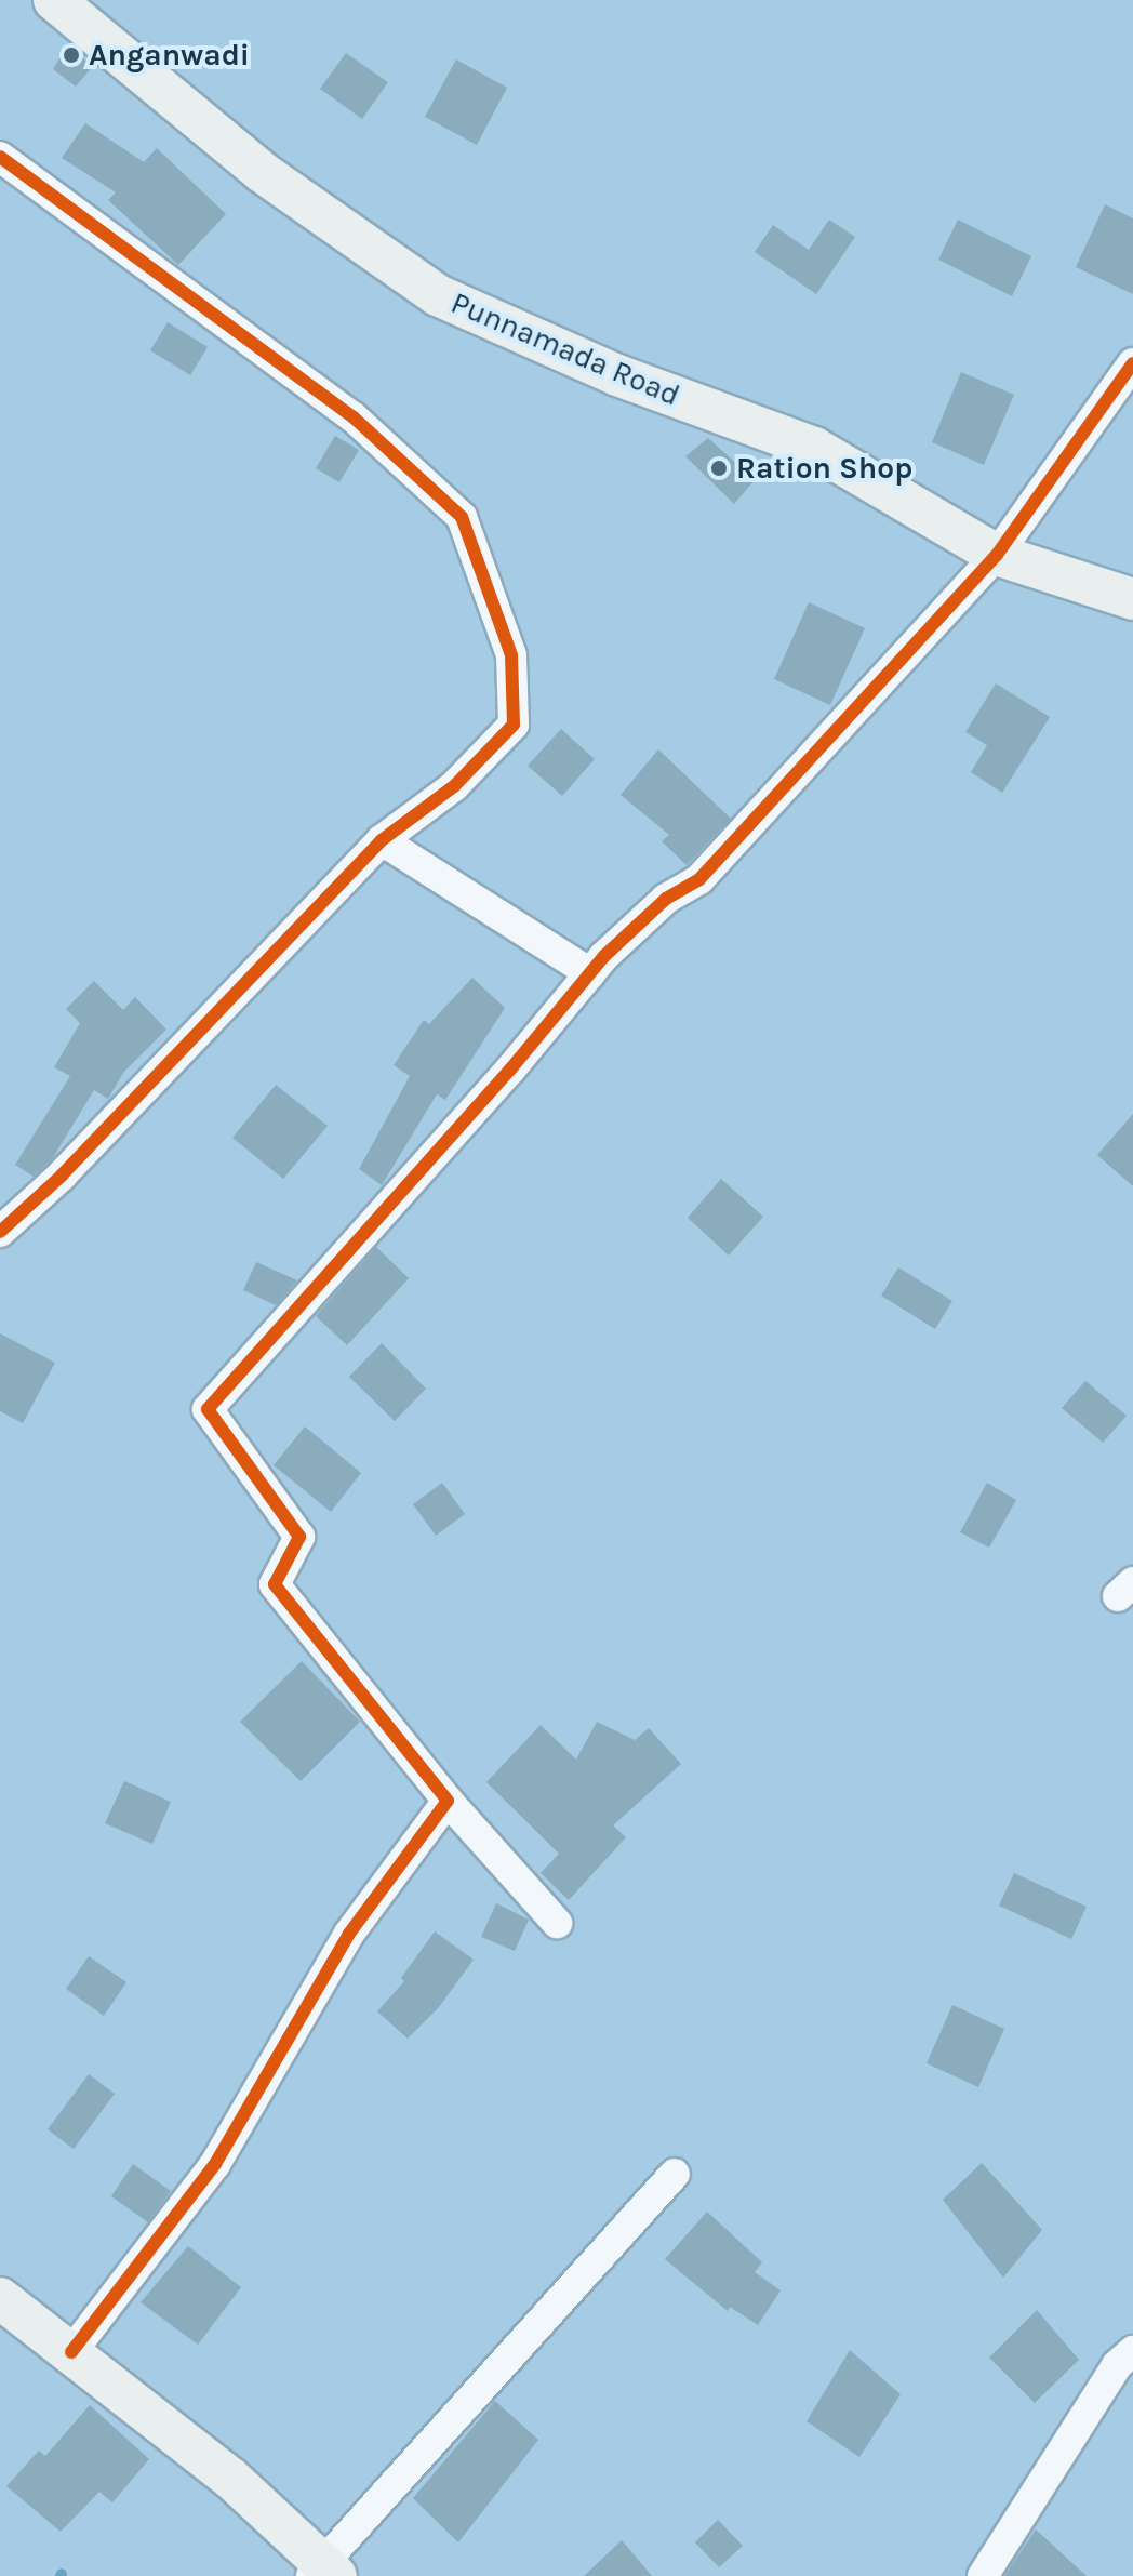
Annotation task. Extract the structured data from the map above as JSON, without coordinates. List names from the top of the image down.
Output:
{
  "streets": {
    "main road": ["Punnamada Road"]
  },
  "places": ["Anganwadi", "Ration Shop"]
}
